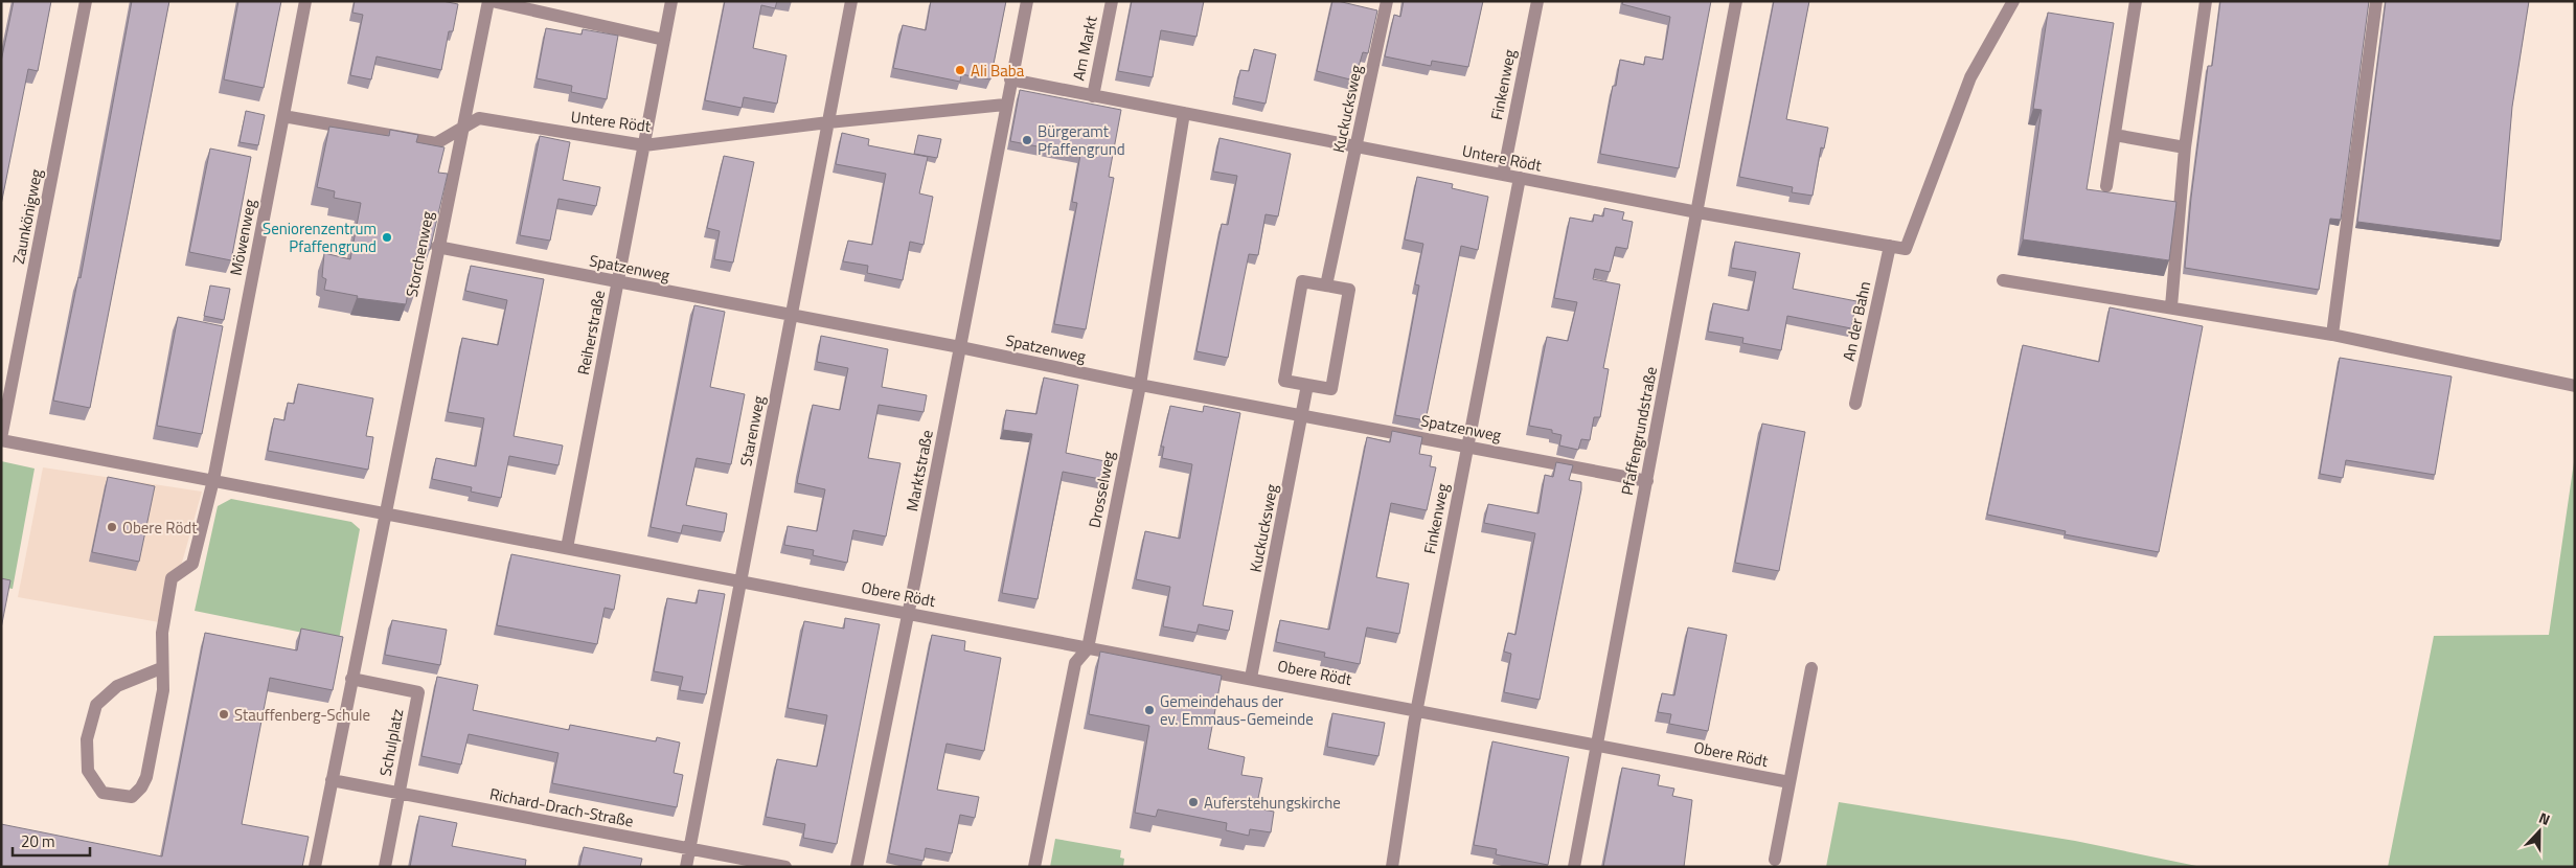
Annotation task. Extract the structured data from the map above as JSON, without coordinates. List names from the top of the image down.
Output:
{
  "streets": {
    "street": [
      "Am Markt",
      "Finkenweg",
      "Kuckucksweg",
      "Untere Rödt",
      "Zaunkönigweg",
      "Möwenweg",
      "Storchenweg",
      "Spatzenweg",
      "An der Bahn",
      "Reiherstraße",
      "Starenweg",
      "Pfaffengrundstraße",
      "Marktstraße",
      "Drosselweg",
      "Obere Rödt",
      "Schulplatz",
      "Richard-Drach-Straße"
    ]
  },
  "crossings": [
    ["Am Markt", "Untere Rödt"],
    ["Am Markt", "Marktstraße"],
    ["Finkenweg", "Untere Rödt"],
    ["Finkenweg", "Spatzenweg"],
    ["Finkenweg", "Obere Rödt"],
    ["Kuckucksweg", "Untere Rödt"],
    ["Kuckucksweg", "Spatzenweg"],
    ["Kuckucksweg", "Obere Rödt"],
    ["Untere Rödt", "Möwenweg"],
    ["Untere Rödt", "Storchenweg"],
    ["Untere Rödt", "An der Bahn"],
    ["Untere Rödt", "Reiherstraße"],
    ["Untere Rödt", "Starenweg"],
    ["Untere Rödt", "Pfaffengrundstraße"],
    ["Untere Rödt", "Marktstraße"],
    ["Untere Rödt", "Drosselweg"],
    ["Zaunkönigweg", "Obere Rödt"],
    ["Möwenweg", "Obere Rödt"],
    ["Storchenweg", "Spatzenweg"],
    ["Storchenweg", "Obere Rödt"],
    ["Spatzenweg", "Reiherstraße"],
    ["Spatzenweg", "Starenweg"],
    ["Spatzenweg", "Pfaffengrundstraße"],
    ["Spatzenweg", "Marktstraße"],
    ["Spatzenweg", "Drosselweg"],
    ["Reiherstraße", "Obere Rödt"],
    ["Starenweg", "Obere Rödt"],
    ["Starenweg", "Richard-Drach-Straße"],
    ["Pfaffengrundstraße", "Obere Rödt"],
    ["Marktstraße", "Obere Rödt"],
    ["Drosselweg", "Obere Rödt"],
    ["Schulplatz", "Richard-Drach-Straße"]
  ],
  "places": [
    "Ali Baba",
    "Bürgeramt Pfaffengrund",
    "Seniorenzentrum Pfaffengrund",
    "Obere Rödt",
    "Gemeindehaus der ev. Emmaus-Gemeinde",
    "Stauffenberg-Schule",
    "Auferstehungskirche"
  ],
  "scale_bar": "20 m",
  "north": "top"
}
